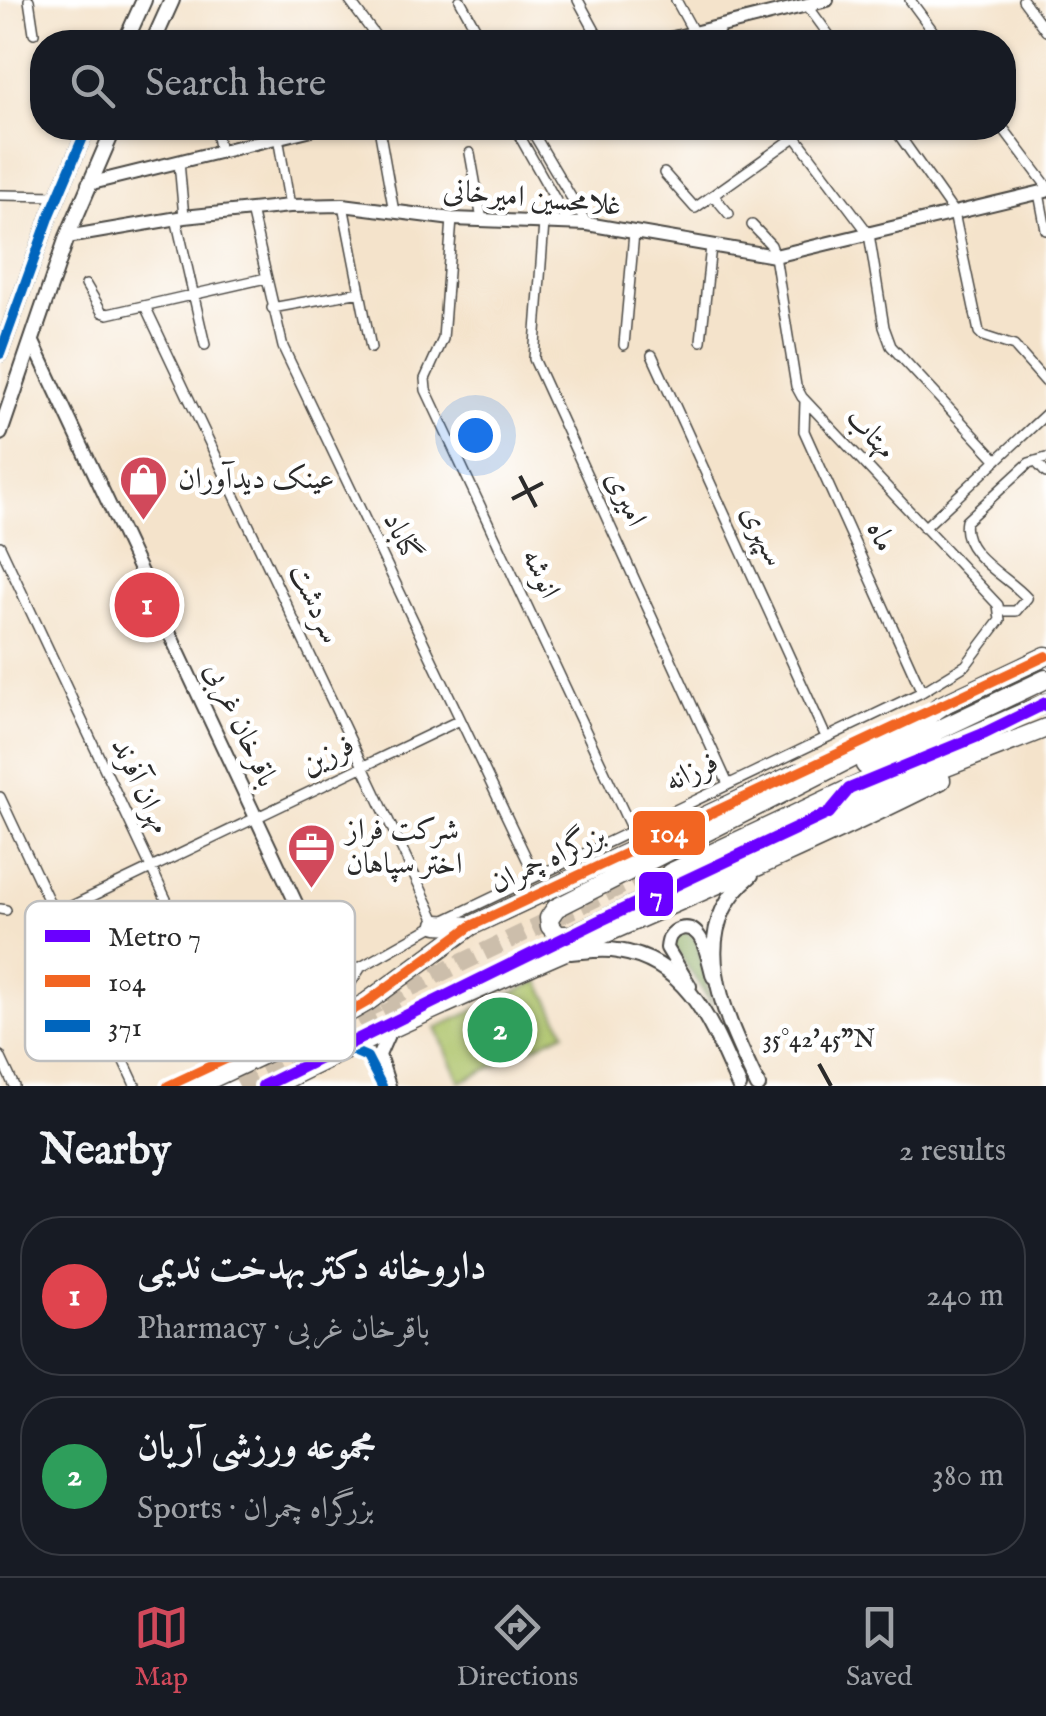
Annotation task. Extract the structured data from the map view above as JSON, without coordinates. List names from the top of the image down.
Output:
{
  "streets": {
    "highway": ["بزرگراه چمران"],
    "main road": ["غلامحسین امیرخانی", "باقرخان غربی"],
    "street": [
      "مهتاب",
      "امیری",
      "سپهری",
      "گناباد",
      "ماه",
      "انوشه",
      "سردشت",
      "فرزین",
      "فرزانه",
      "مهران آفرند"
    ]
  },
  "crossings": [
    ["غلامحسین امیرخانی", "مهتاب"],
    ["غلامحسین امیرخانی", "امیری"],
    ["غلامحسین امیرخانی", "گناباد"],
    ["غلامحسین امیرخانی", "انوشه"],
    ["مهتاب", "ماه"],
    ["امیری", "فرزانه"],
    ["سپهری", "فرزانه"],
    ["گناباد", "فرزین"],
    ["گناباد", "فرزانه"],
    ["ماه", "فرزانه"],
    ["انوشه", "فرزانه"],
    ["سردشت", "فرزین"],
    ["سردشت", "فرزانه"],
    ["باقرخان غربی", "فرزین"],
    ["فرزین", "مهران آفرند"]
  ],
  "places": {
    "shop": ["عینک دیدآوران"],
    "office": ["شرکت فراز اختر سپاهان"]
  },
  "lines": ["transit line 371", "transit line 104", "metro line 7"],
  "legend": ["Metro 7", "104", "371"],
  "page": {
    "search": "Search here",
    "pins": ["1", "2"],
    "heading": ["Nearby", "2 results"],
    "list": [
      {
        "mark": "1",
        "name": "داروخانه دکتر بهدخت ندیمی",
        "note": "Pharmacy · باقرخان غربی",
        "value": "240 m"
      },
      {
        "mark": "2",
        "name": "مجموعه ورزشی آریان",
        "note": "Sports · بزرگراه چمران",
        "value": "380 m"
      }
    ],
    "nav": ["Map", "Directions", "Saved"]
  },
  "coordinates": ["35°42'45\"N"]
}
